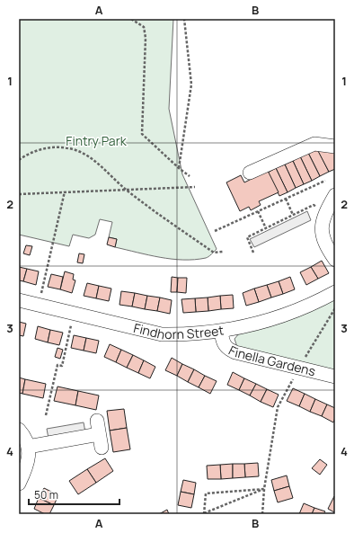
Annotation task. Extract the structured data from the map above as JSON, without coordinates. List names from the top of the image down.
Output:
{
  "streets": {
    "street": ["Findhorn Street", "Finella Gardens"]
  },
  "crossings": [
    ["Findhorn Street", "Finella Gardens"]
  ],
  "parks": ["Fintry Park"],
  "scale_bar": "50 m",
  "grid": {
    "columns": ["A", "B"],
    "rows": [
      "1",
      "2",
      "3",
      "4"
    ]
  }
}
